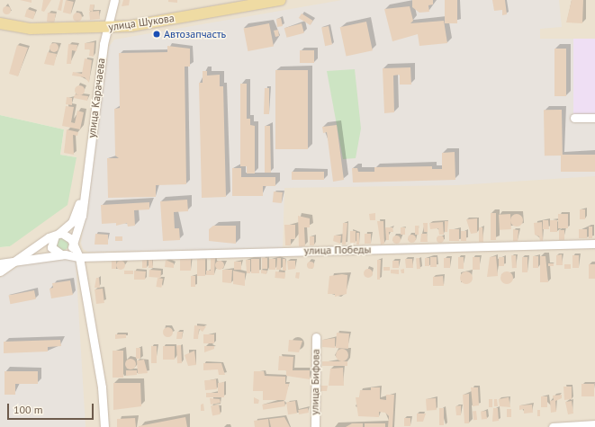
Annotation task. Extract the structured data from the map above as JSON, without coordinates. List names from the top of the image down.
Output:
{
  "streets": {
    "main road": ["улица Шукова"],
    "street": ["улица Карачаева", "улица Победы", "улица Бифова"]
  },
  "crossings": [
    ["улица Шукова", "улица Карачаева"],
    ["улица Карачаева", "улица Победы"]
  ],
  "places": ["Автозапчасть"],
  "scale_bar": "100 m"
}
